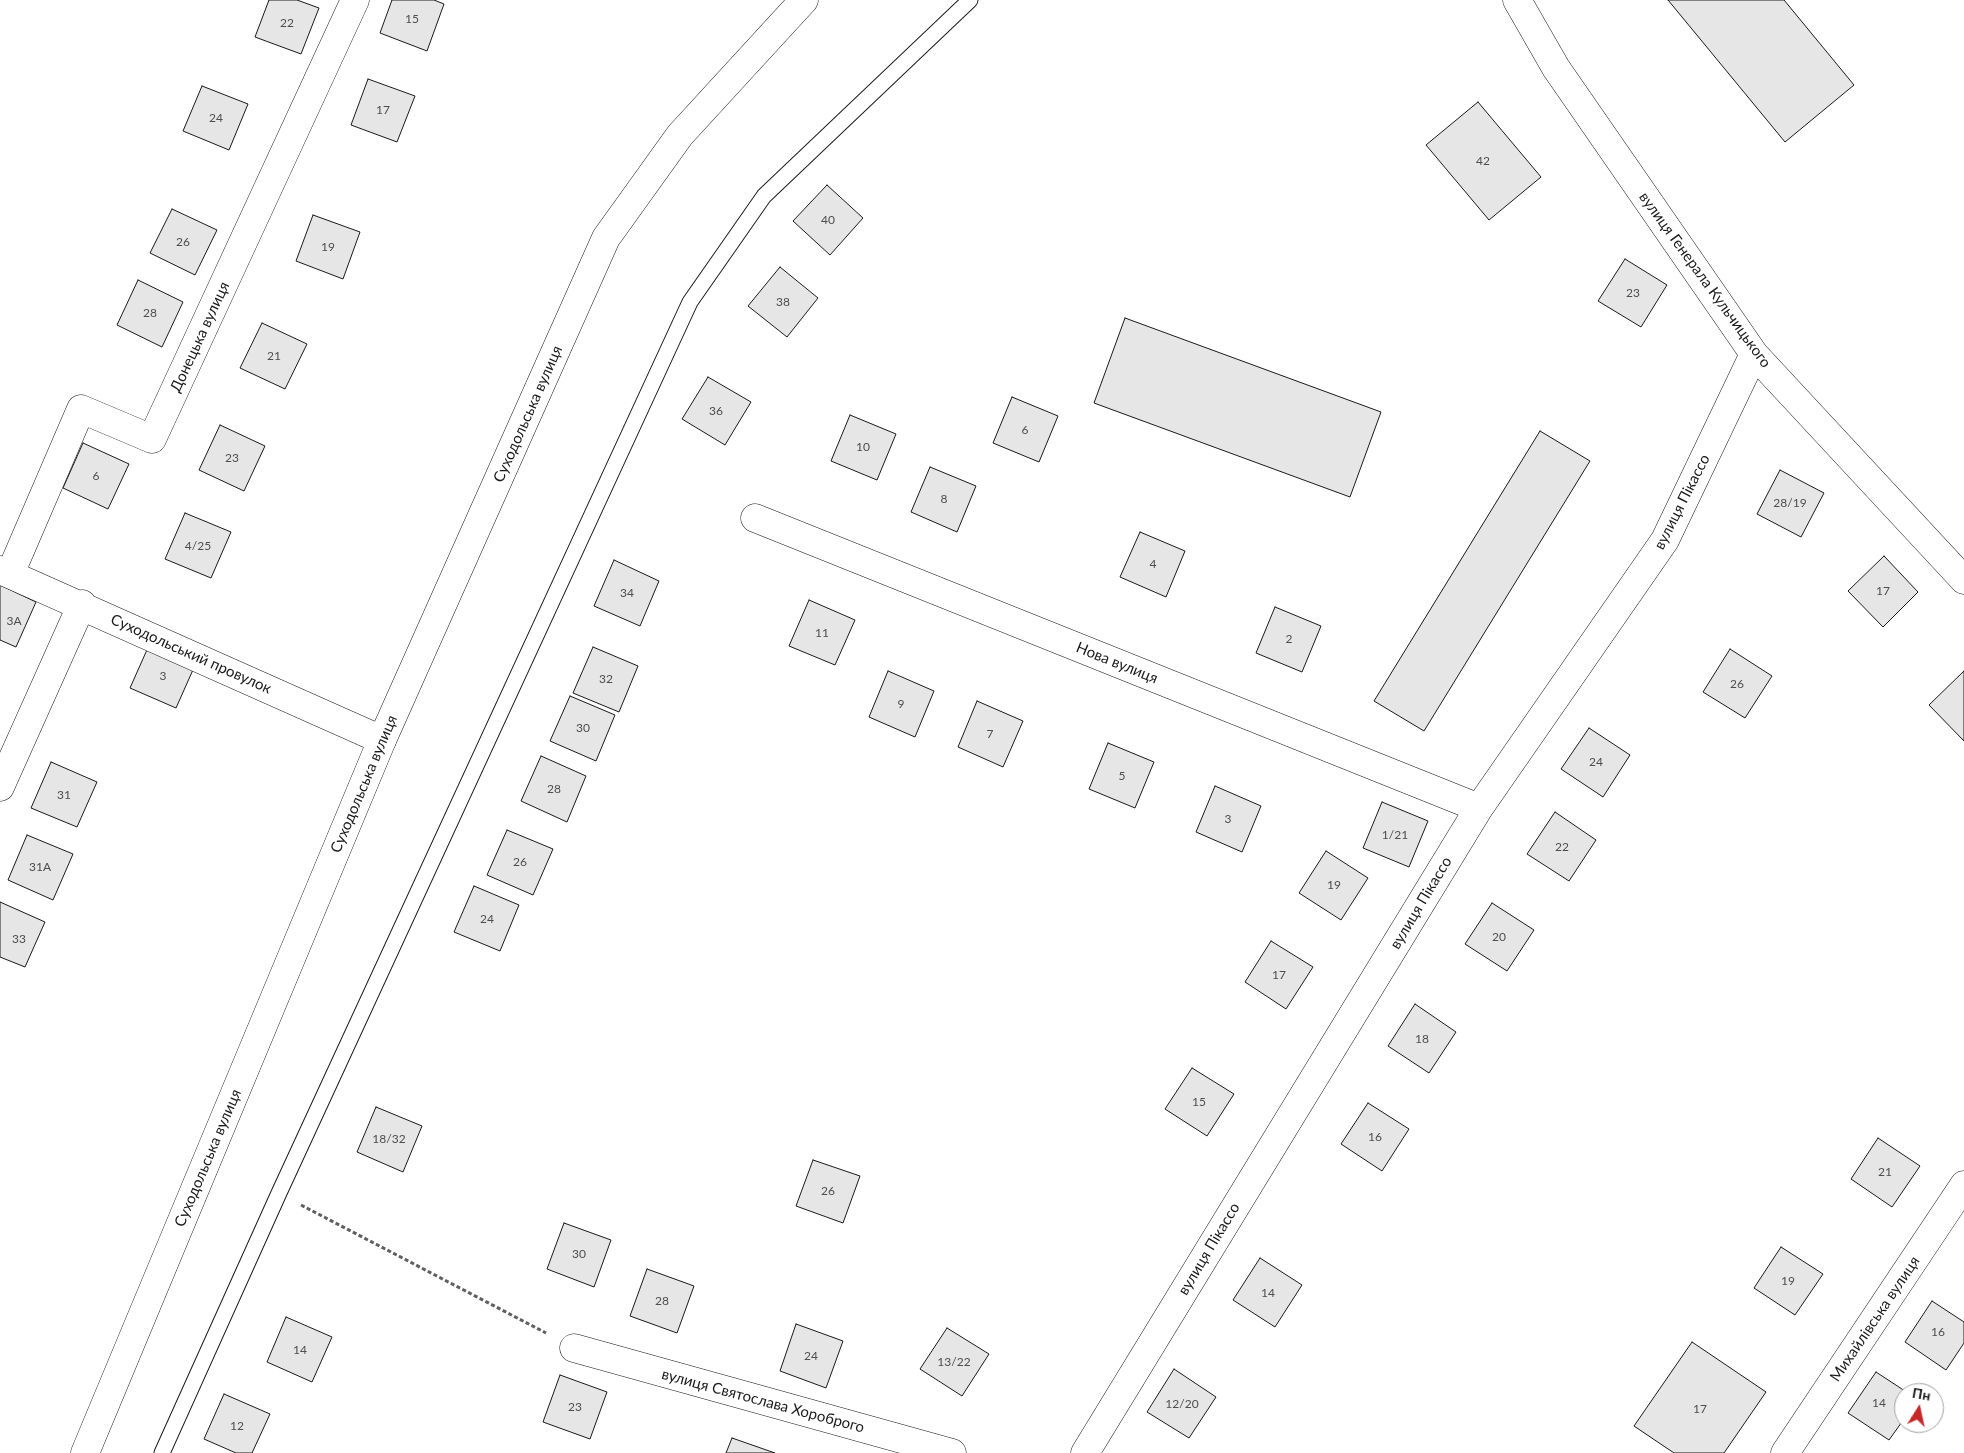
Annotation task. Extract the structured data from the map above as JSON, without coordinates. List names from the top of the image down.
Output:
{
  "streets": {
    "street": [
      "вулиця Генерала Кульчицького",
      "Донецька вулиця",
      "Суходольська вулиця",
      "вулиця Пікассо",
      "Суходольський провулок",
      "Нова вулиця",
      "Михайлівська вулиця",
      "вулиця Святослава Хороброго"
    ]
  },
  "crossings": [
    ["вулиця Генерала Кульчицького", "вулиця Пікассо"],
    ["Донецька вулиця", "Суходольський провулок"],
    ["Суходольська вулиця", "Суходольський провулок"],
    ["вулиця Пікассо", "Нова вулиця"]
  ],
  "house_numbers": [
    "15",
    "22",
    "17",
    "24",
    "42",
    "40",
    "26",
    "19",
    "23",
    "38",
    "28",
    "21",
    "36",
    "6",
    "10",
    "23",
    "6",
    "8",
    "28/19",
    "4/25",
    "4",
    "17",
    "34",
    "3А",
    "11",
    "2",
    "3",
    "32",
    "26",
    "9",
    "30",
    "7",
    "24",
    "5",
    "28",
    "31",
    "3",
    "1/21",
    "22",
    "26",
    "31А",
    "19",
    "24",
    "20",
    "33",
    "17",
    "18",
    "15",
    "16",
    "18/32",
    "21",
    "26",
    "30",
    "19",
    "14",
    "28",
    "16",
    "14",
    "24",
    "13/22",
    "14",
    "12/20",
    "23",
    "17",
    "12"
  ],
  "north": "top"
}
